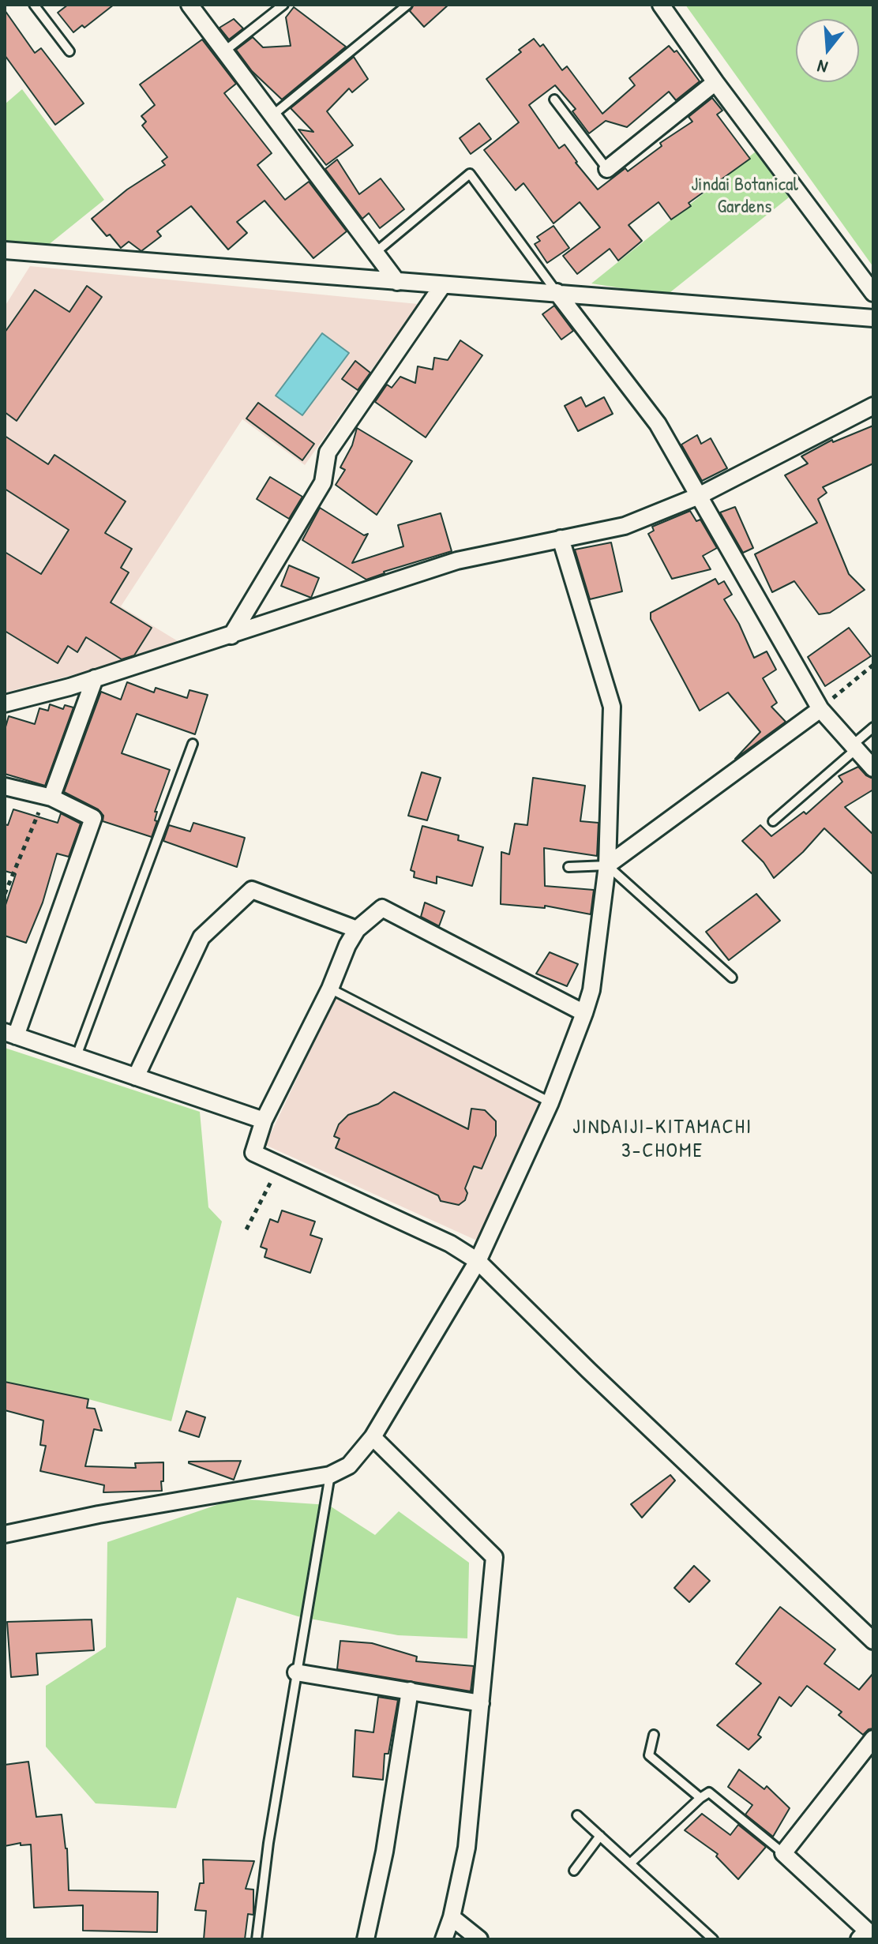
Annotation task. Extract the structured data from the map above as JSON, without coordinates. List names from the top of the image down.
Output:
{
  "districts": ["JINDAIJI-KITAMACHI 3-CHOME"],
  "parks": ["Jindai Botanical Gardens"],
  "north": "bottom"
}
